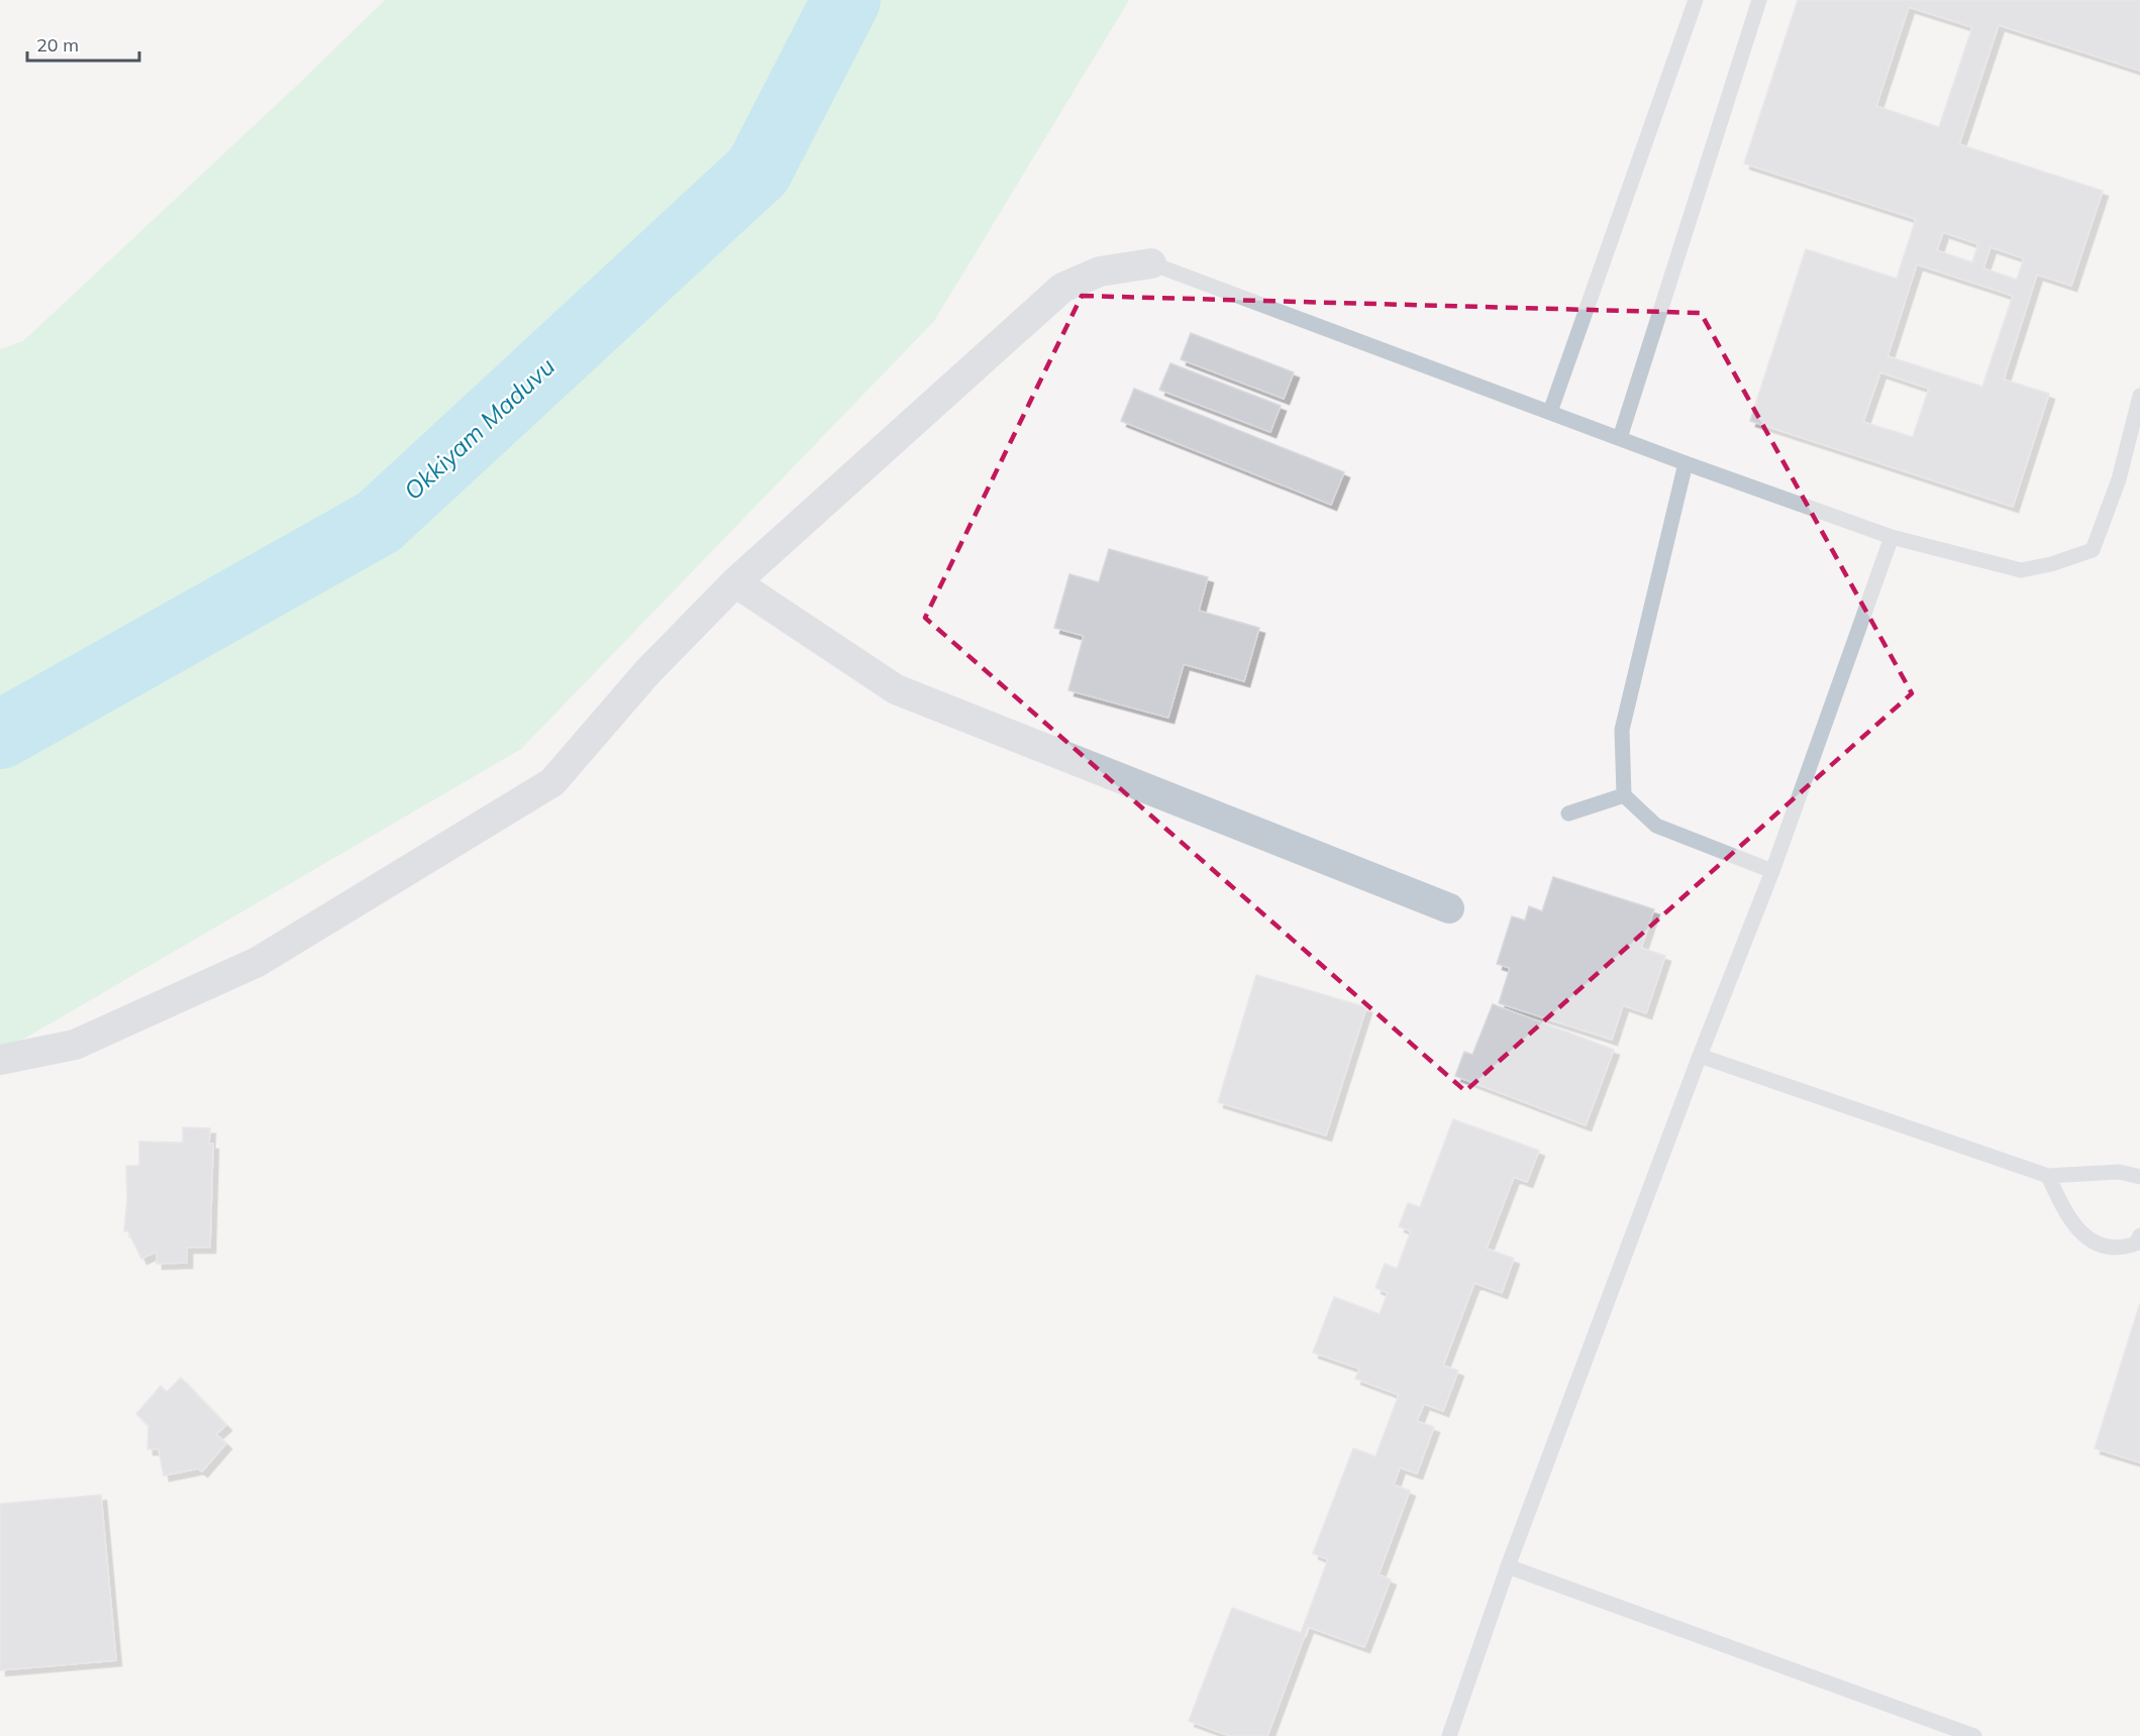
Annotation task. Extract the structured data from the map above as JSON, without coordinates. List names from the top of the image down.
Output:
{
  "water": ["Okkiyam Maduvu"],
  "scale_bar": "20 m"
}
